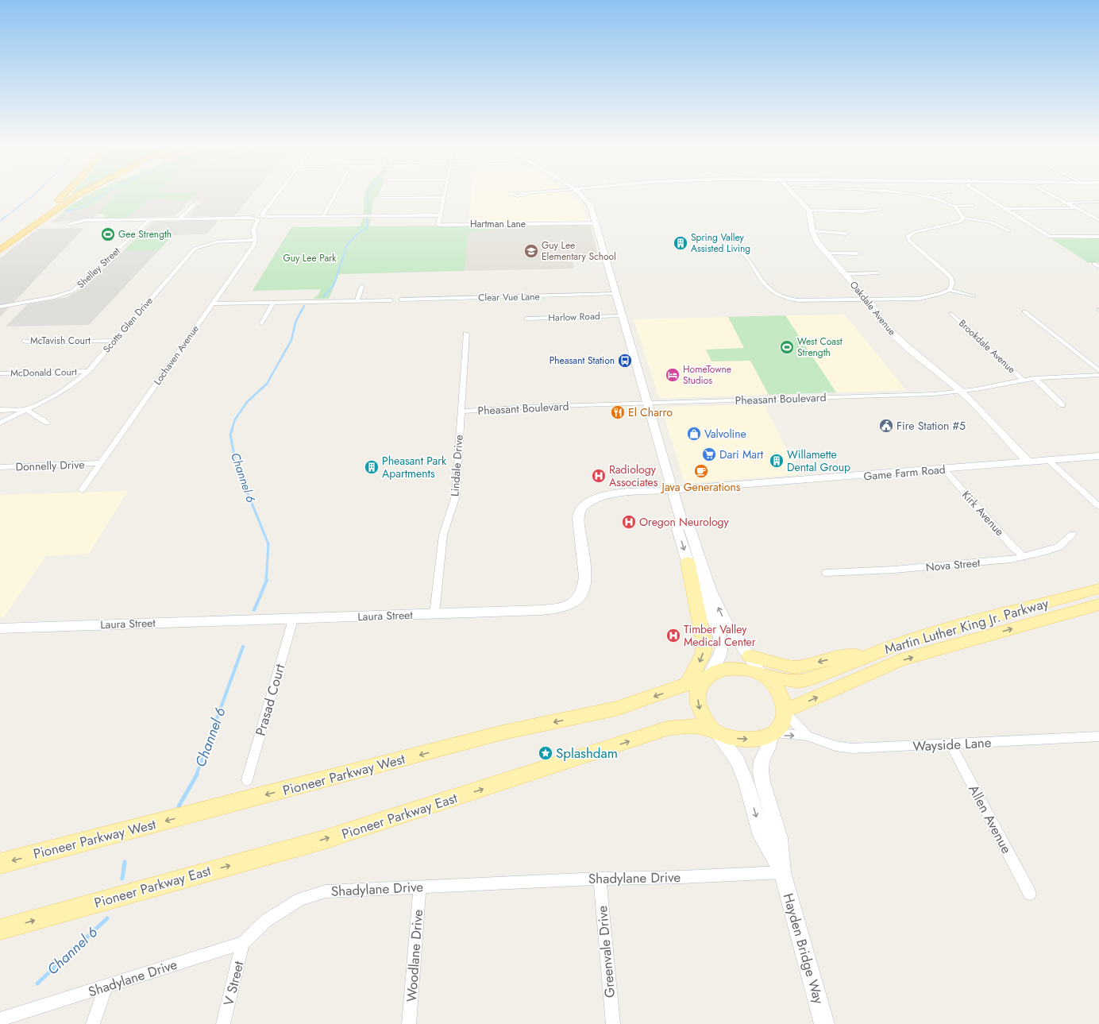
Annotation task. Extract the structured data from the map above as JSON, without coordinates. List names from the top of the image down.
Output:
{
  "streets": {
    "main road": [
      "Oakdale Avenue",
      "Game Farm Road",
      "Laura Street",
      "Martin Luther King Jr. Parkway",
      "Pioneer Parkway West",
      "Pioneer Parkway East",
      "Hayden Bridge Way"
    ],
    "street": [
      "Hartman Lane",
      "Shelley Street",
      "Clear Vue Lane",
      "Harlow Road",
      "Scotts Glen Drive",
      "McTavish Court",
      "Brookdale Avenue",
      "Lochaven Avenue",
      "McDonald Court",
      "Pheasant Boulevard",
      "Donnelly Drive",
      "Lindale Drive",
      "Kirk Avenue",
      "Nova Street",
      "Prasad Court",
      "Wayside Lane",
      "Allen Avenue",
      "Shadylane Drive",
      "Greenvale Drive",
      "Woodlane Drive",
      "V Street"
    ]
  },
  "crossings": [
    ["Oakdale Avenue", "Pheasant Boulevard"],
    ["Oakdale Avenue", "Game Farm Road"],
    ["Scotts Glen Drive", "McTavish Court"],
    ["Scotts Glen Drive", "Lochaven Avenue"],
    ["Scotts Glen Drive", "McDonald Court"],
    ["Brookdale Avenue", "Pheasant Boulevard"],
    ["Lochaven Avenue", "Donnelly Drive"],
    ["Pheasant Boulevard", "Lindale Drive"],
    ["Lindale Drive", "Laura Street"],
    ["Game Farm Road", "Kirk Avenue"],
    ["Game Farm Road", "Laura Street"],
    ["Game Farm Road", "Hayden Bridge Way"],
    ["Kirk Avenue", "Nova Street"],
    ["Laura Street", "Prasad Court"],
    ["Laura Street", "Hayden Bridge Way"],
    ["Martin Luther King Jr. Parkway", "Wayside Lane"],
    ["Martin Luther King Jr. Parkway", "Pioneer Parkway West"],
    ["Martin Luther King Jr. Parkway", "Pioneer Parkway East"],
    ["Martin Luther King Jr. Parkway", "Hayden Bridge Way"],
    ["Wayside Lane", "Pioneer Parkway East"],
    ["Wayside Lane", "Allen Avenue"],
    ["Wayside Lane", "Hayden Bridge Way"],
    ["Pioneer Parkway East", "Hayden Bridge Way"],
    ["Shadylane Drive", "Hayden Bridge Way"],
    ["Shadylane Drive", "Greenvale Drive"],
    ["Shadylane Drive", "Woodlane Drive"],
    ["Shadylane Drive", "V Street"]
  ],
  "one_way": ["Pioneer Parkway West", "Pioneer Parkway East"],
  "water": ["Channel 6"],
  "parks": ["Guy Lee Park"],
  "places": {
    "sports": ["Gee Strength", "West Coast Strength"],
    "building": ["Spring Valley Assisted Living", "Willamette Dental Group", "Pheasant Park Apartments"],
    "school or university": ["Guy Lee Elementary School"],
    "bus stop": ["Pheasant Station"],
    "hotel": ["HomeTowne Studios"],
    "restaurant": ["El Charro"],
    "public building": ["Fire Station #5"],
    "shop": ["Valvoline"],
    "supermarket": ["Dari Mart"],
    "cafe": ["Java Generations"],
    "hospital": ["Radiology Associates", "Oregon Neurology", "Timber Valley Medical Center"],
    "place": ["Splashdam"]
  }
}
